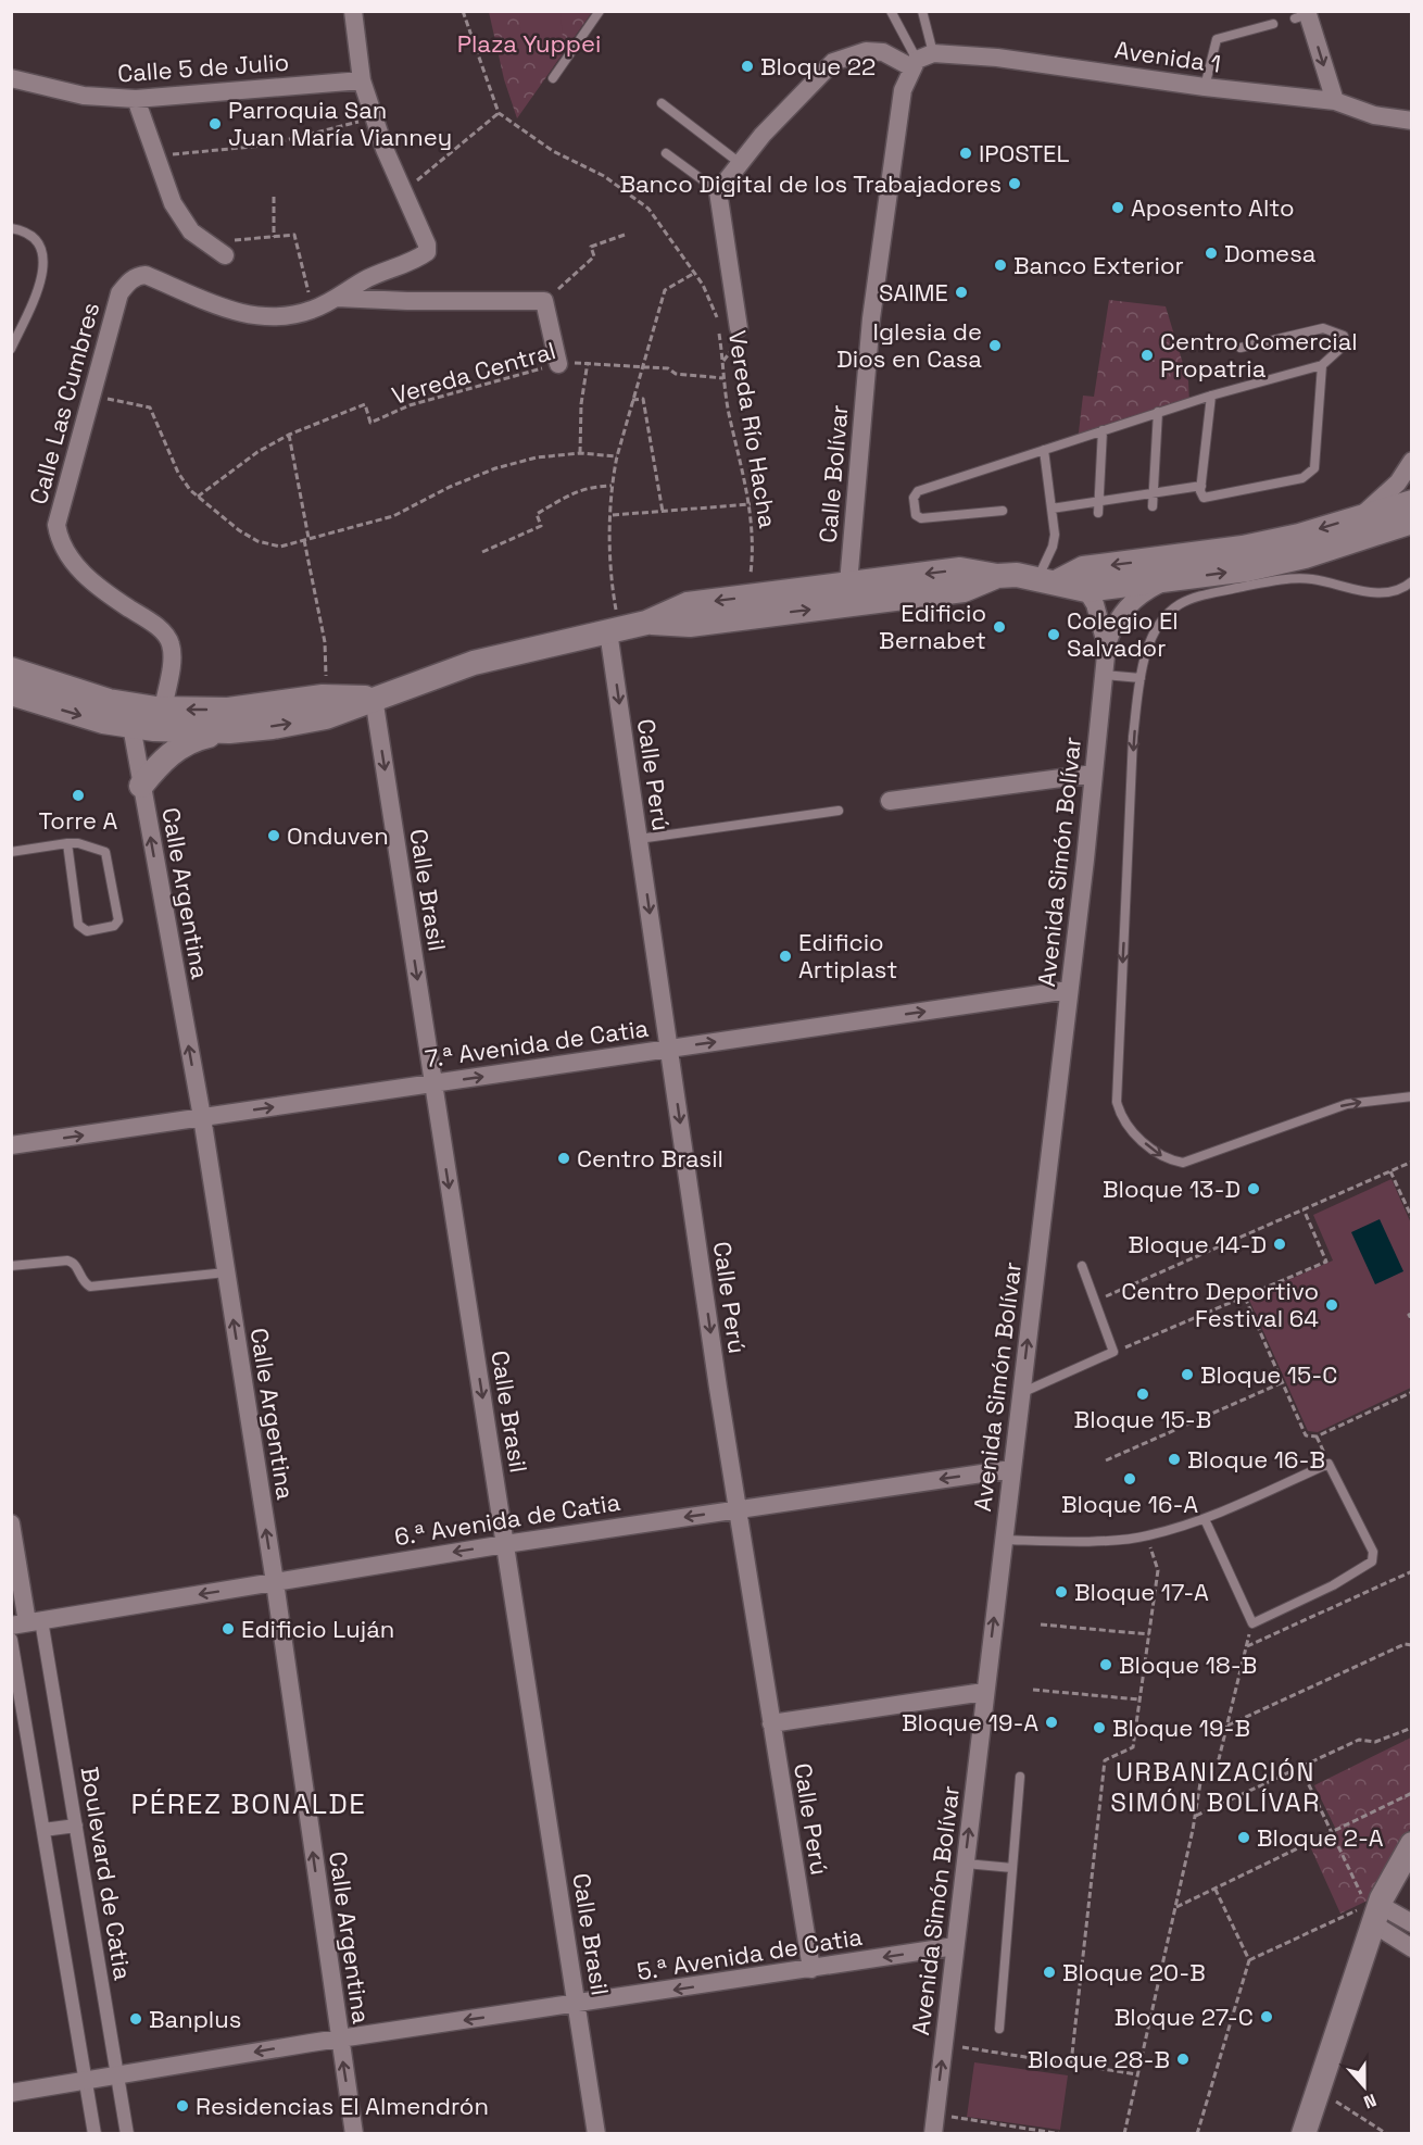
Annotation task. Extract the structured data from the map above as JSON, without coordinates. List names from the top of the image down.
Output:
{
  "streets": {
    "street": [
      "Avenida 1",
      "Calle 5 de Julio",
      "Calle Las Cumbres",
      "Calle Bolívar",
      "Calle Perú",
      "Avenida Simón Bolívar",
      "Calle Brasil",
      "Calle Argentina",
      "7.ª Avenida de Catia",
      "6.ª Avenida de Catia",
      "Boulevard de Catia",
      "5.ª Avenida de Catia"
    ],
    "path": ["Vereda Central", "Vereda Río Hacha"]
  },
  "crossings": [
    ["Avenida 1", "Calle Bolívar"],
    ["Vereda Central", "Vereda Río Hacha"],
    ["Calle Perú", "7.ª Avenida de Catia"],
    ["Calle Perú", "6.ª Avenida de Catia"],
    ["Calle Perú", "5.ª Avenida de Catia"],
    ["Avenida Simón Bolívar", "7.ª Avenida de Catia"],
    ["Avenida Simón Bolívar", "6.ª Avenida de Catia"],
    ["Avenida Simón Bolívar", "5.ª Avenida de Catia"],
    ["Calle Brasil", "7.ª Avenida de Catia"],
    ["Calle Brasil", "6.ª Avenida de Catia"],
    ["Calle Brasil", "5.ª Avenida de Catia"],
    ["Calle Argentina", "7.ª Avenida de Catia"],
    ["Calle Argentina", "6.ª Avenida de Catia"],
    ["Calle Argentina", "5.ª Avenida de Catia"],
    ["6.ª Avenida de Catia", "Boulevard de Catia"],
    ["Boulevard de Catia", "5.ª Avenida de Catia"]
  ],
  "one_way": [
    "Calle Perú",
    "Avenida Simón Bolívar",
    "Calle Brasil",
    "Calle Argentina",
    "7.ª Avenida de Catia",
    "6.ª Avenida de Catia",
    "5.ª Avenida de Catia"
  ],
  "districts": ["URBANIZACIÓN SIMÓN BOLÍVAR", "PÉREZ BONALDE"],
  "parks": ["Plaza Yuppei"],
  "places": [
    "Bloque 22",
    "Parroquia San Juan María Vianney",
    "IPOSTEL",
    "Banco Digital de los Trabajadores",
    "Aposento Alto",
    "Domesa",
    "Banco Exterior",
    "SAIME",
    "Iglesia de Dios en Casa",
    "Centro Comercial Propatria",
    "Edificio Bernabet",
    "Colegio El Salvador",
    "Torre A",
    "Onduven",
    "Edificio Artiplast",
    "Centro Brasil",
    "Bloque 13-D",
    "Bloque 14-D",
    "Centro Deportivo Festival 64",
    "Bloque 15-C",
    "Bloque 15-B",
    "Bloque 16-B",
    "Bloque 16-A",
    "Bloque 17-A",
    "Edificio Luján",
    "Bloque 18-B",
    "Bloque 19-A",
    "Bloque 19-B",
    "Bloque 2-A",
    "Bloque 20-B",
    "Bloque 27-C",
    "Banplus",
    "Bloque 28-B",
    "Residencias El Almendrón"
  ],
  "north": "bottom"
}
